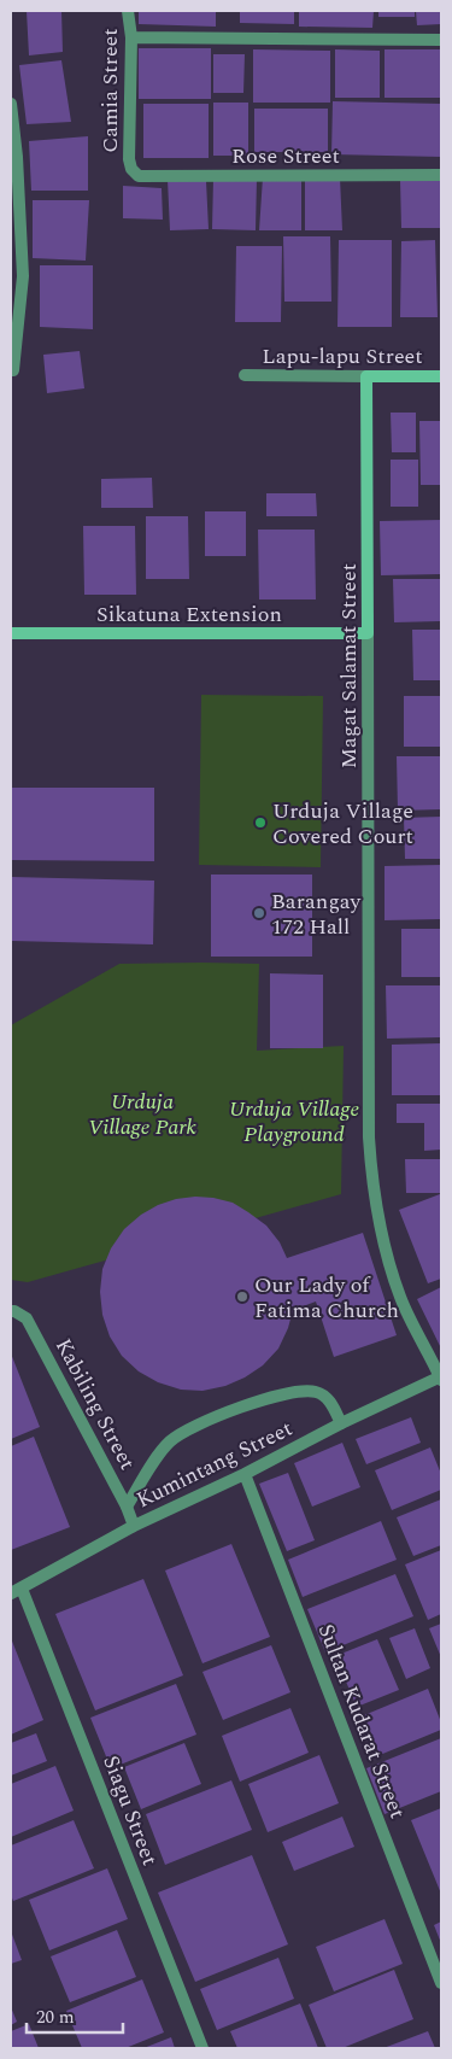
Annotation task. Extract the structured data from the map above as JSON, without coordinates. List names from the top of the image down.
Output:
{
  "streets": {
    "street": [
      "Camia Street",
      "Rose Street",
      "Lapu-lapu Street",
      "Sikatuna Extension",
      "Magat Salamat Street",
      "Kabiling Street",
      "Kumintang Street",
      "Sultan Kudarat Street",
      "Siagu Street"
    ]
  },
  "crossings": [
    ["Camia Street", "Rose Street"],
    ["Lapu-lapu Street", "Magat Salamat Street"],
    ["Sikatuna Extension", "Magat Salamat Street"],
    ["Magat Salamat Street", "Kumintang Street"],
    ["Kabiling Street", "Kumintang Street"],
    ["Kumintang Street", "Sultan Kudarat Street"],
    ["Kumintang Street", "Siagu Street"]
  ],
  "parks": ["Urduja Village Park", "Urduja Village Playground"],
  "places": ["Urduja Village Covered Court", "Barangay 172 Hall", "Our Lady of Fatima Church"],
  "scale_bar": "20 m"
}
